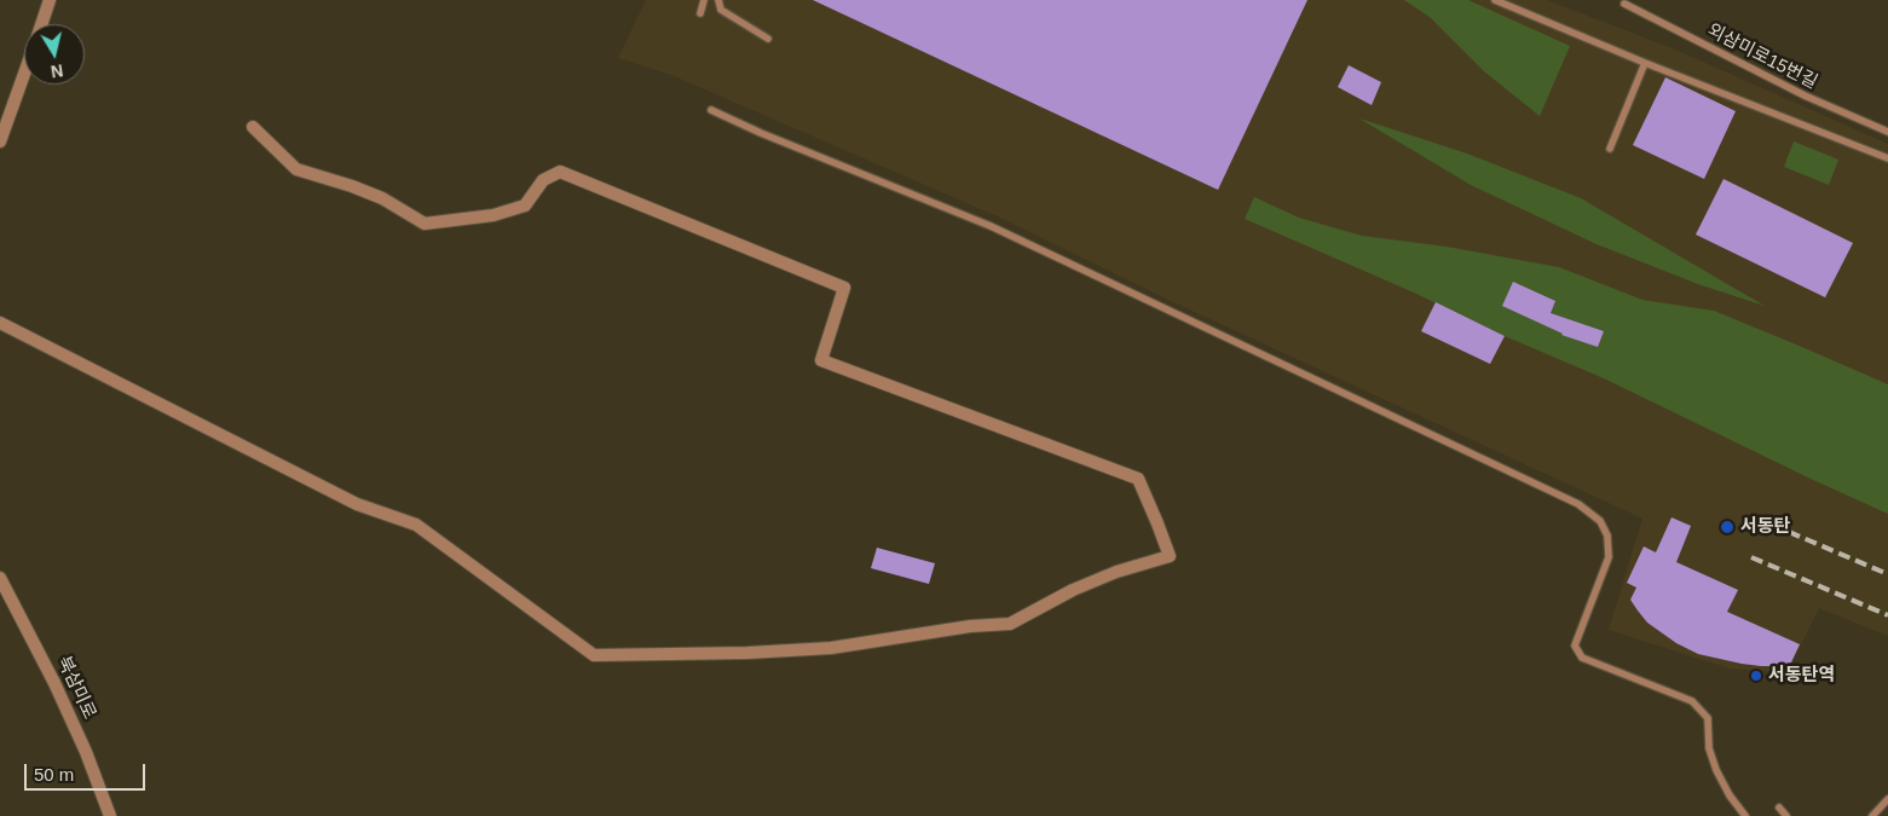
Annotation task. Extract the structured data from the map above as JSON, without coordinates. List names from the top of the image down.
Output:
{
  "streets": {
    "street": ["북삼미로"],
    "lane": ["외삼미로15번길"]
  },
  "places": ["서동탄", "서동탄역"],
  "scale_bar": "50 m",
  "north": "bottom"
}
